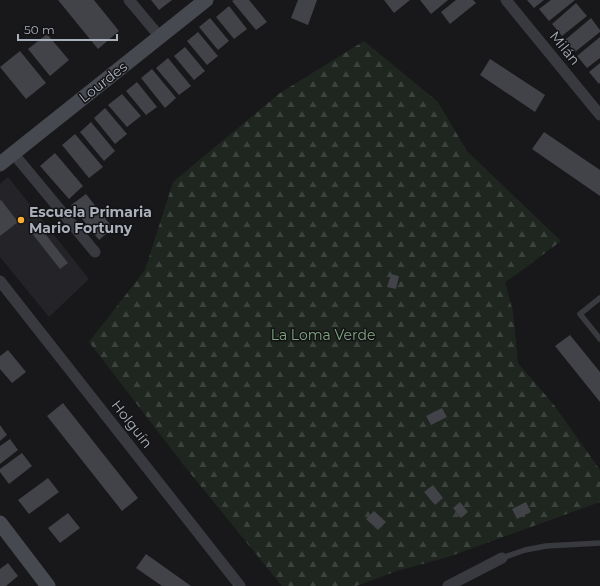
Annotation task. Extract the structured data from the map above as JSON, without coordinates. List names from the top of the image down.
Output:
{
  "streets": {
    "street": ["Milán", "Lourdes", "Holguín"]
  },
  "parks": ["La Loma Verde"],
  "places": ["Escuela Primaria Mario Fortuny"],
  "scale_bar": "50 m"
}
